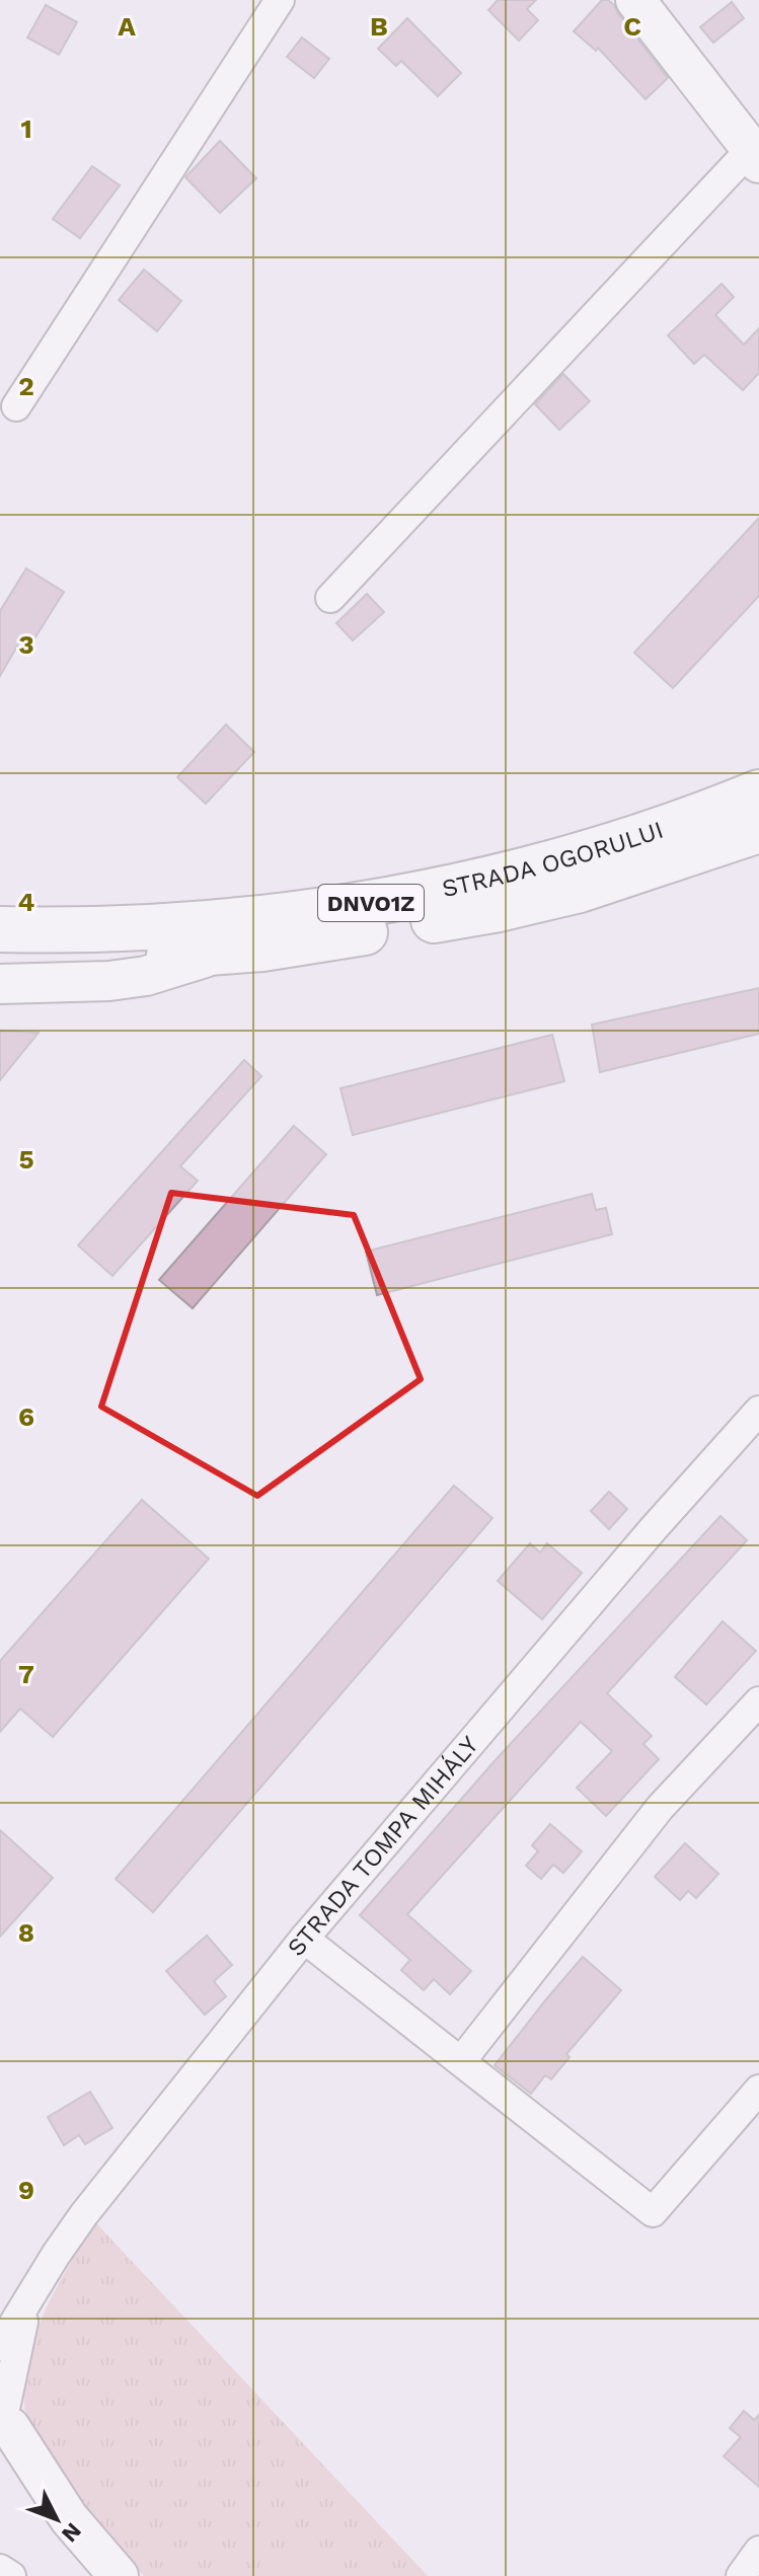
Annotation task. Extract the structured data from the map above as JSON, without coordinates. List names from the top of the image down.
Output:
{
  "streets": {
    "highway": ["STRADA OGORULUI", "DNVO1Z"],
    "street": ["STRADA TOMPA MIHÁLY"]
  },
  "north": "bottom right",
  "grid": {
    "columns": ["A", "B", "C"],
    "rows": [
      "1",
      "2",
      "3",
      "4",
      "5",
      "6",
      "7",
      "8",
      "9"
    ]
  }
}
